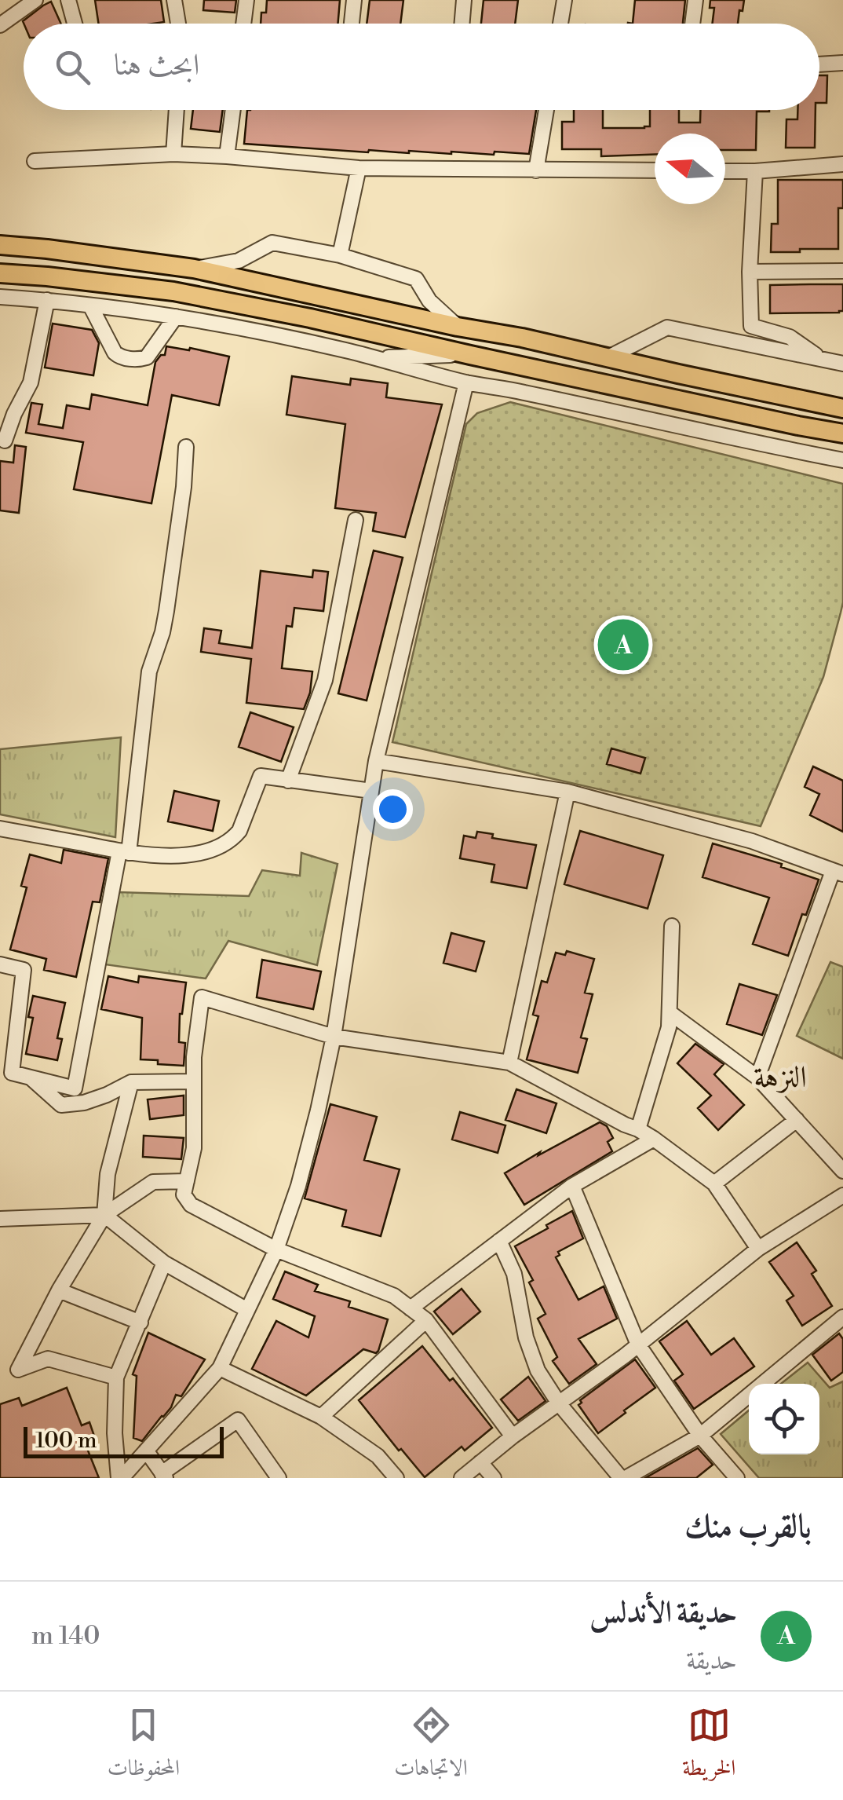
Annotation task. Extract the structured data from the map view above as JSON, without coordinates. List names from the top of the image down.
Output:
{
  "districts": ["النزهة"],
  "scale_bar": "100 m",
  "north": "left",
  "page": {
    "search": "ابحث هنا",
    "pins": "A",
    "scale": "100 m",
    "heading": "بالقرب منك",
    "list": [
      {
        "mark": "A",
        "name": "حديقة الأندلس",
        "note": "حديقة",
        "value": "140 m"
      }
    ],
    "nav": ["الخريطة", "الاتجاهات", "المحفوظات"]
  }
}
